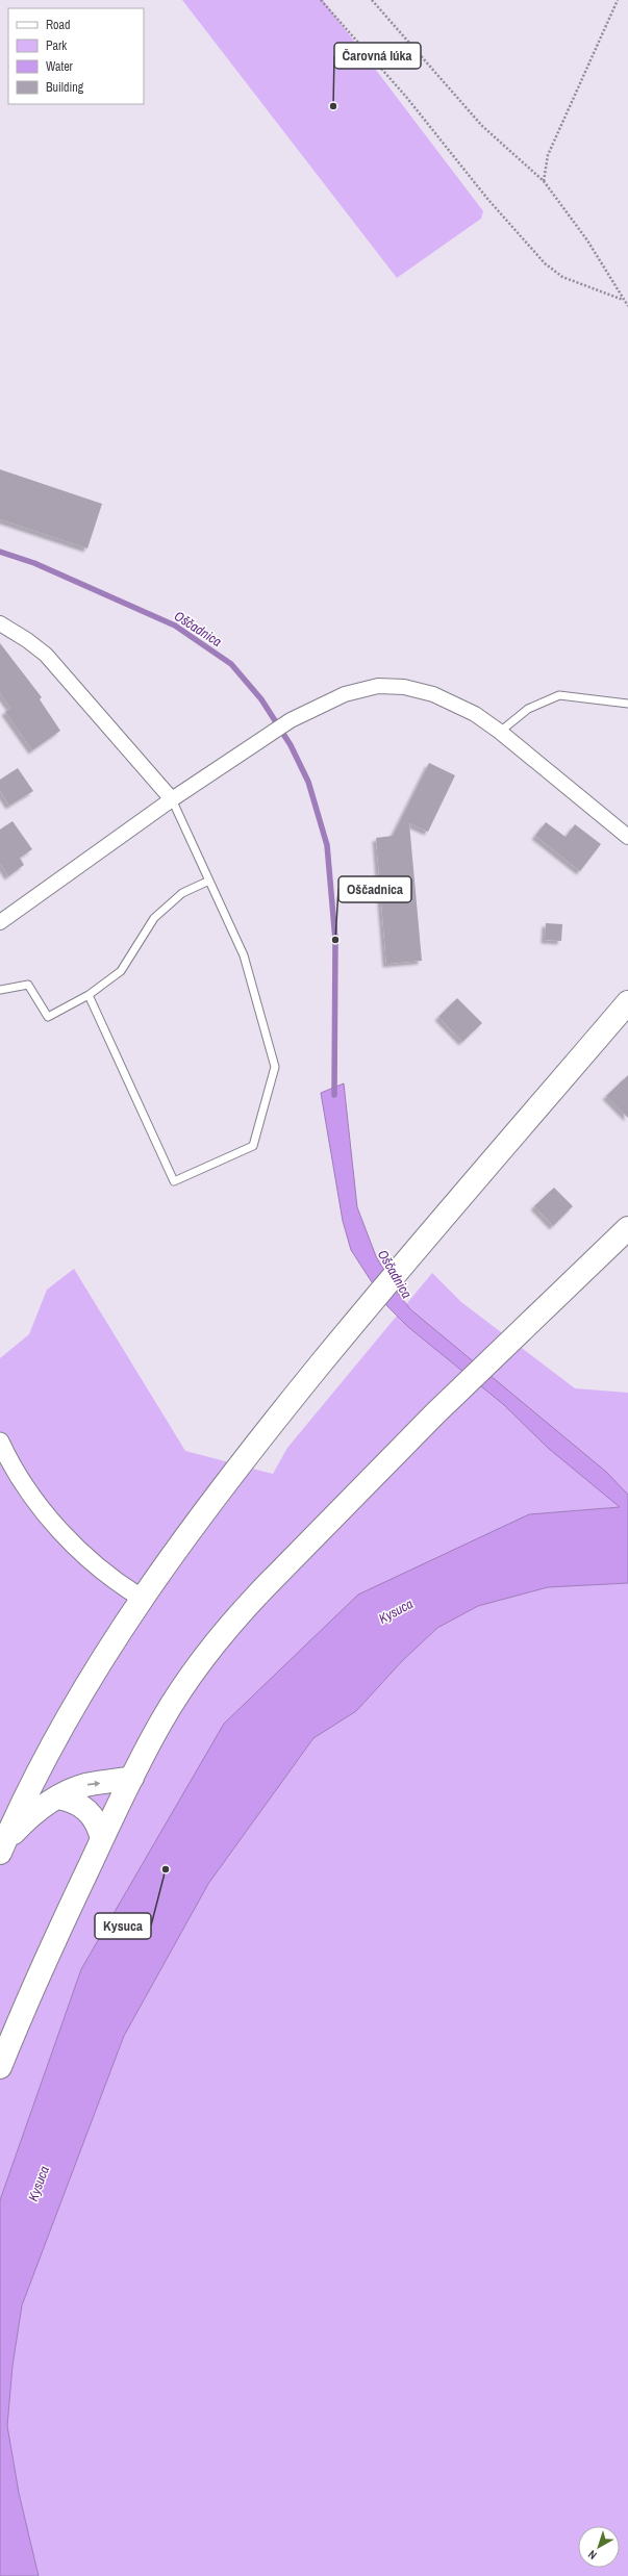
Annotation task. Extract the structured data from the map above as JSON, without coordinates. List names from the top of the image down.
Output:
{
  "water": ["Oščadnica", "Kysuca"],
  "places": ["Čarovná lúka", "Oščadnica", "Kysuca"],
  "legend": [
    "Road",
    "Park",
    "Water",
    "Building"
  ],
  "north": "bottom left"
}
